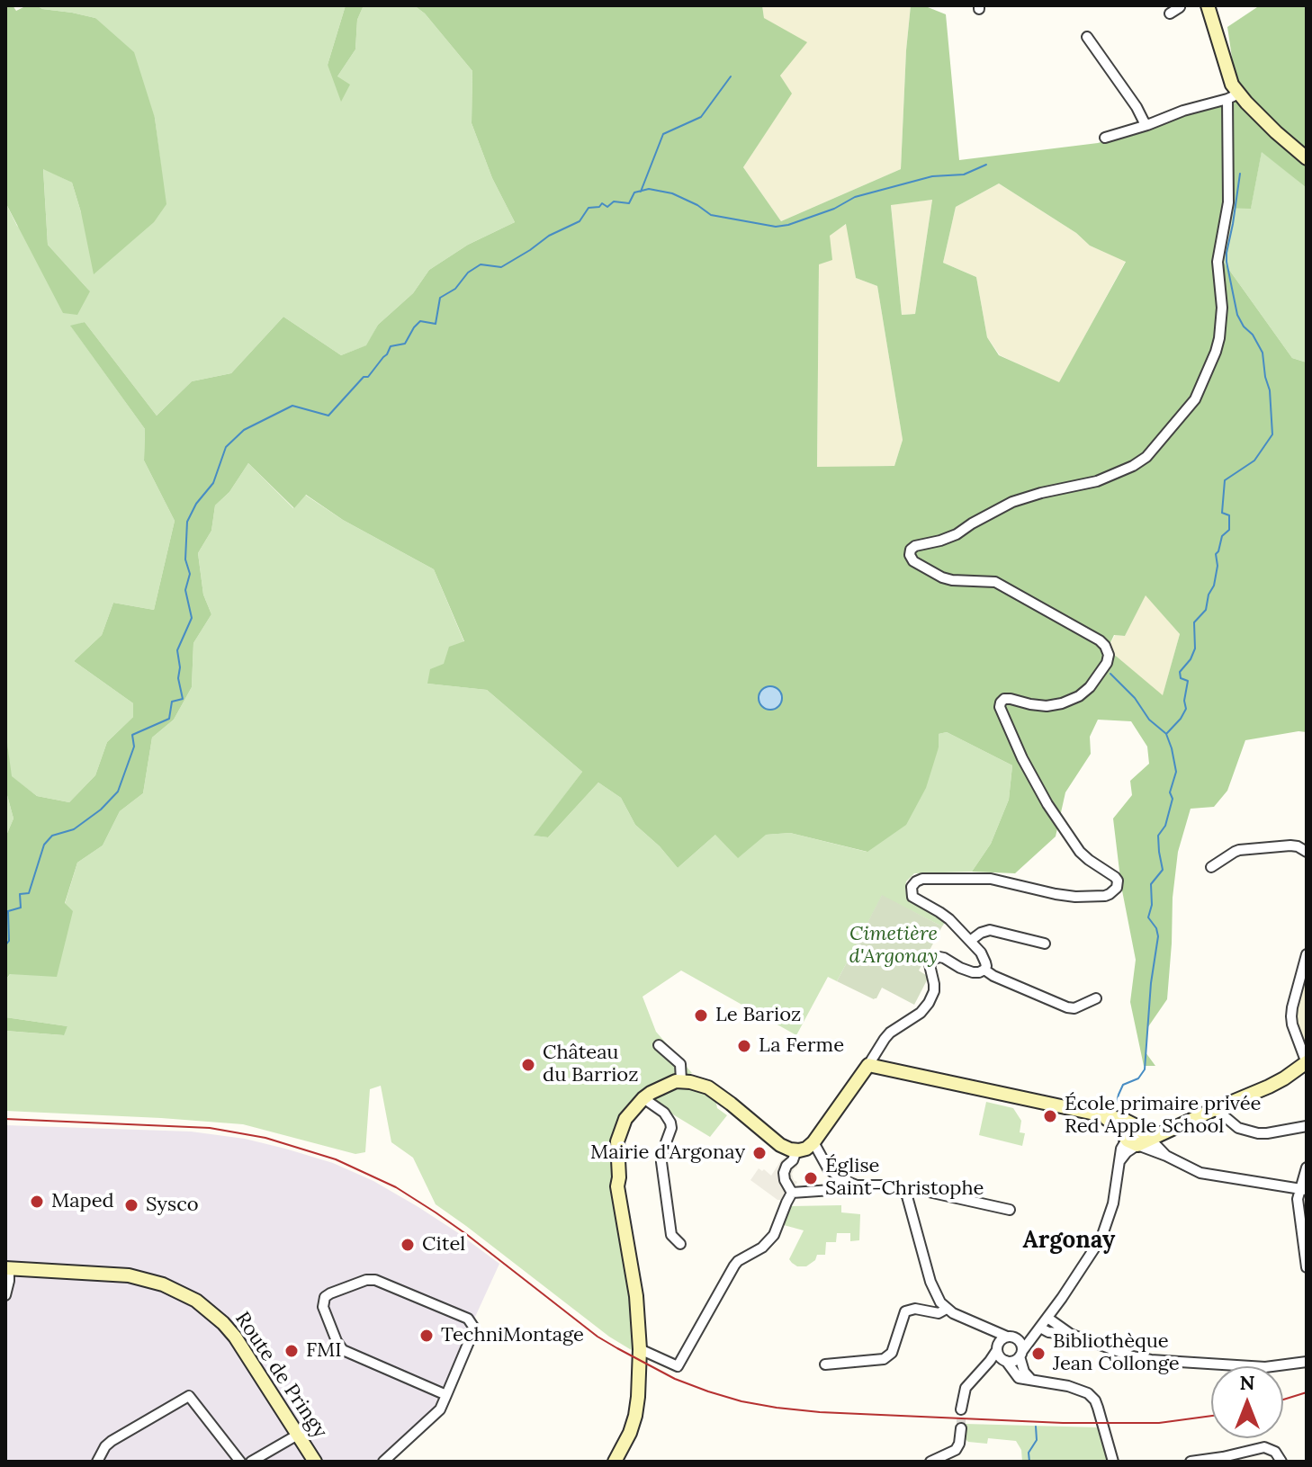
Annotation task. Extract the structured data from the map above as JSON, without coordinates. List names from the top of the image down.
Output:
{
  "streets": {
    "street": ["Route de Pringy"]
  },
  "districts": ["Argonay"],
  "parks": ["Cimetière d'Argonay"],
  "places": [
    "Le Barioz",
    "La Ferme",
    "Château du Barrioz",
    "École primaire privée Red Apple School",
    "Mairie d'Argonay",
    "Église Saint-Christophe",
    "Maped",
    "Sysco",
    "Citel",
    "TechniMontage",
    "FMI",
    "Bibliothèque Jean Collonge"
  ],
  "north": "top"
}
